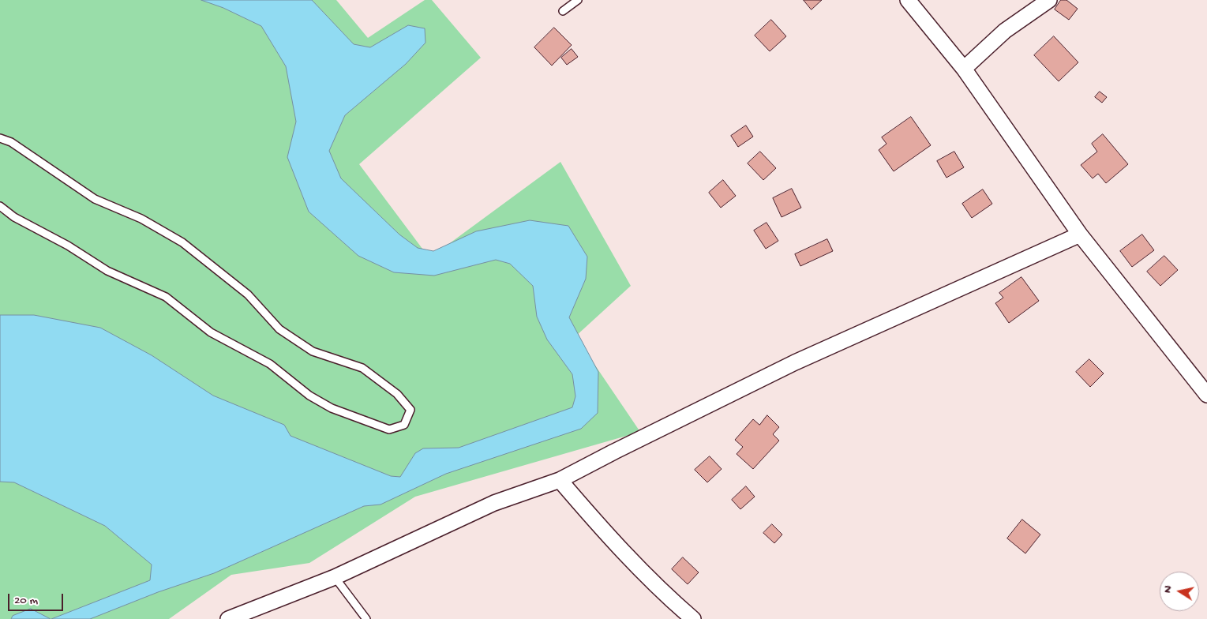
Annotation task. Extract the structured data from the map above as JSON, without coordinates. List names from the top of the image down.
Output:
{
  "scale_bar": "20 m",
  "north": "left"
}
